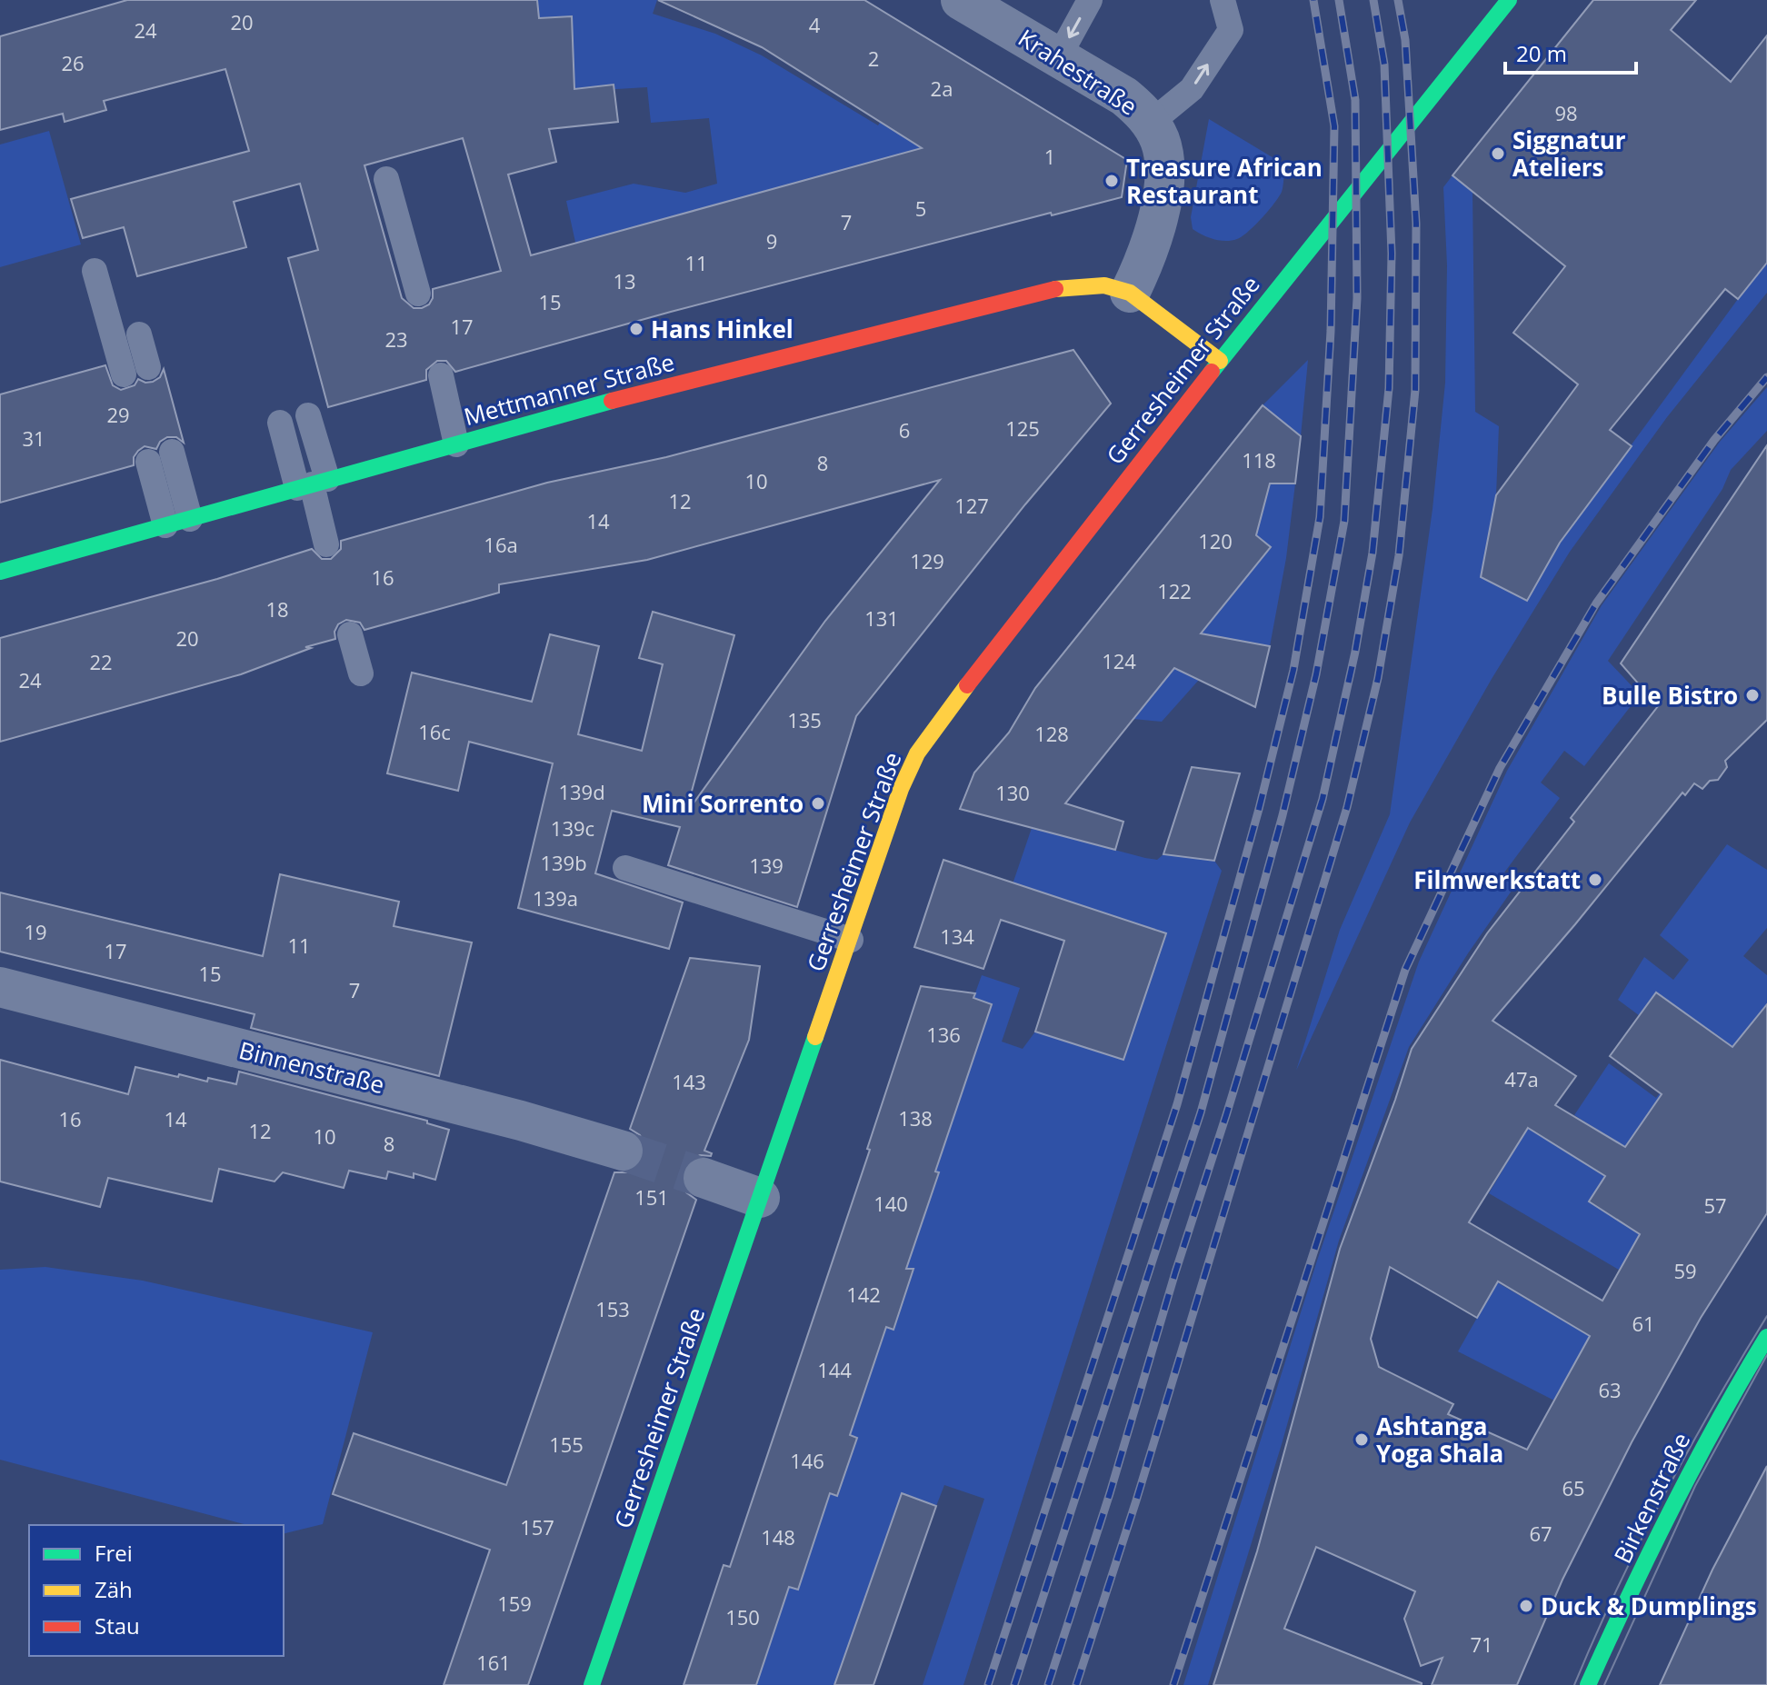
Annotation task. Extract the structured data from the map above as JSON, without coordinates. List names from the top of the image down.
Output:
{
  "streets": {
    "street": [
      "Krahestraße",
      "Gerresheimer Straße",
      "Mettmanner Straße",
      "Binnenstraße",
      "Birkenstraße"
    ]
  },
  "crossings": [
    ["Krahestraße", "Mettmanner Straße"],
    ["Gerresheimer Straße", "Mettmanner Straße"]
  ],
  "places": [
    "Siggnatur Ateliers",
    "Treasure African Restaurant",
    "Hans Hinkel",
    "Bulle Bistro",
    "Mini Sorrento",
    "Filmwerkstatt",
    "Ashtanga Yoga Shala",
    "Duck & Dumplings"
  ],
  "house_numbers": [
    "20",
    "4",
    "24",
    "2",
    "26",
    "2a",
    "98",
    "1",
    "5",
    "7",
    "9",
    "11",
    "13",
    "15",
    "17",
    "23",
    "29",
    "125",
    "6",
    "31",
    "118",
    "8",
    "10",
    "12",
    "127",
    "14",
    "120",
    "16a",
    "129",
    "16",
    "122",
    "18",
    "131",
    "20",
    "124",
    "22",
    "24",
    "135",
    "16c",
    "128",
    "139d",
    "130",
    "139c",
    "139b",
    "139",
    "139a",
    "19",
    "134",
    "11",
    "17",
    "15",
    "7",
    "136",
    "47a",
    "143",
    "138",
    "16",
    "14",
    "12",
    "10",
    "8",
    "151",
    "140",
    "57",
    "59",
    "142",
    "153",
    "61",
    "144",
    "63",
    "155",
    "146",
    "65",
    "157",
    "67",
    "148",
    "159",
    "150",
    "71",
    "161"
  ],
  "legend": ["Frei", "Zäh", "Stau"],
  "scale_bar": "20 m"
}
